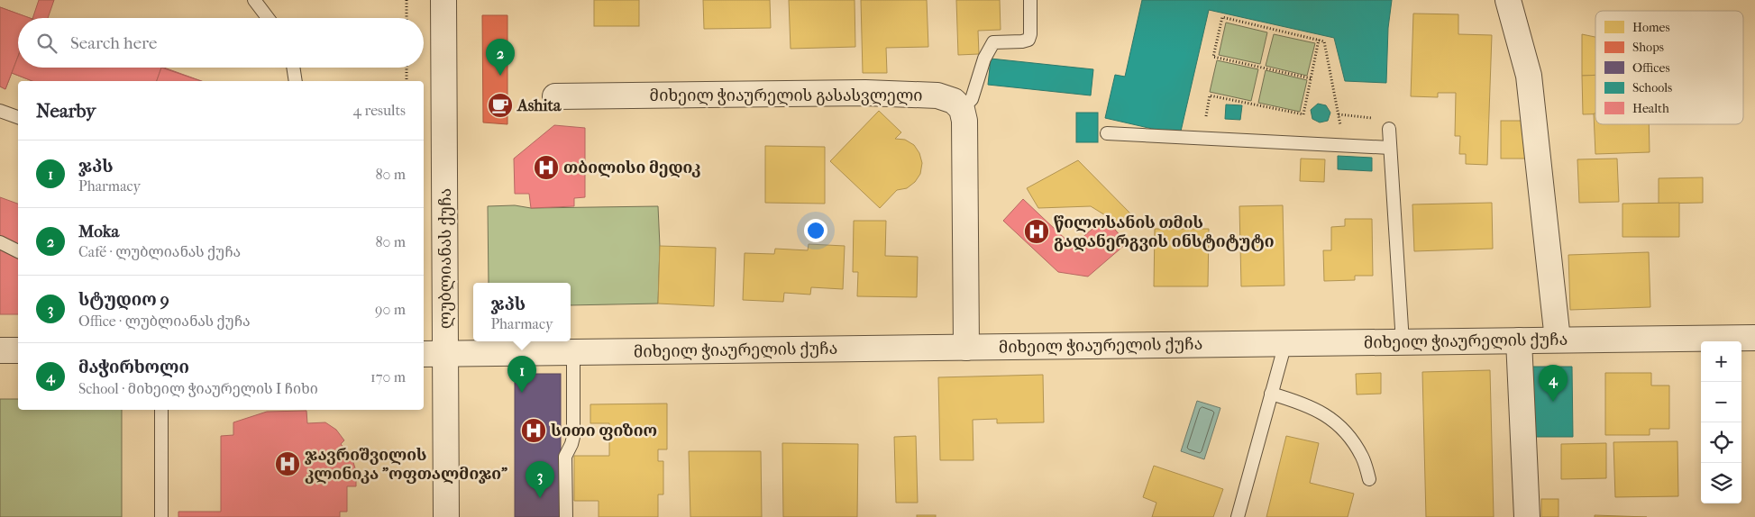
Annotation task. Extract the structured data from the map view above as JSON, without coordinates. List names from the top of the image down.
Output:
{
  "streets": {
    "street": ["მიხეილ ჭიაურელის გასასვლელი", "ლუბლიანას ქუჩა", "მიხეილ ჭიაურელის ქუჩა"]
  },
  "crossings": [
    ["ლუბლიანას ქუჩა", "მიხეილ ჭიაურელის ქუჩა"]
  ],
  "places": {
    "cafe": ["Ashita"],
    "hospital": [
      "თბილისი მედიკ",
      "წილოსანის თმის გადანერგვის ინსტიტუტი",
      "სითი ფიზიო",
      "ჯავრიშვილის კლინიკა \"ოფთალმიჯი\""
    ]
  },
  "legend": [
    "Homes",
    "Shops",
    "Offices",
    "Schools",
    "Health"
  ],
  "page": {
    "search": "Search here",
    "pins": [
      "2",
      "1",
      "4",
      "3"
    ],
    "heading": ["Nearby", "4 results"],
    "list": [
      {
        "mark": "1",
        "name": "ჯპს",
        "note": "Pharmacy",
        "value": "80 m"
      },
      {
        "mark": "2",
        "name": "Moka",
        "note": "Café · ლუბლიანას ქუჩა",
        "value": "80 m"
      },
      {
        "mark": "3",
        "name": "სტუდიო 9",
        "note": "Office · ლუბლიანას ქუჩა",
        "value": "90 m"
      },
      {
        "mark": "4",
        "name": "მაჭირხოლი",
        "note": "School · მიხეილ ჭიაურელის I ჩიხი",
        "value": "170 m"
      }
    ],
    "popup": ["ჯპს", "Pharmacy"],
    "map_buttons": ["+", "−"]
  }
}
